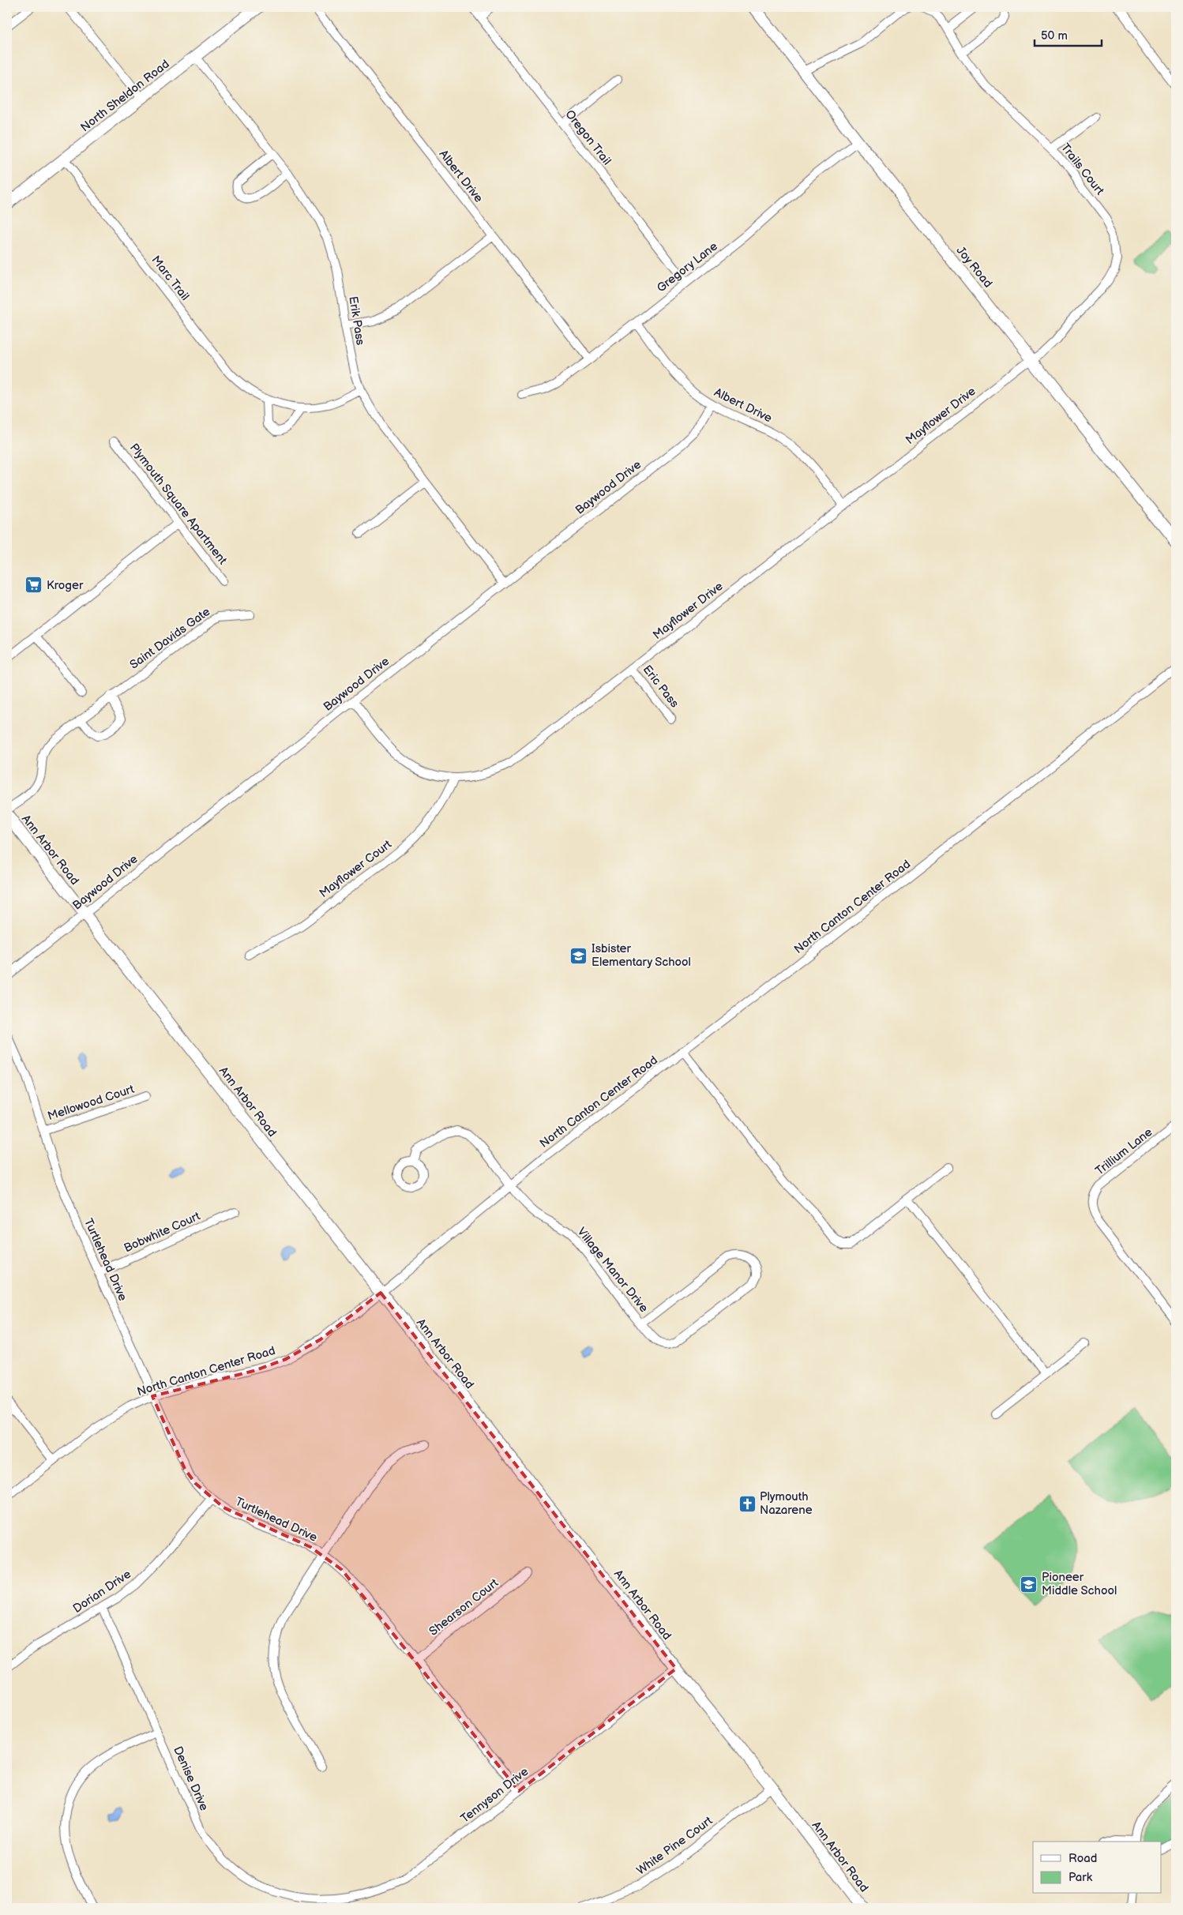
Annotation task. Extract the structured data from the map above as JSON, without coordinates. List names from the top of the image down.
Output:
{
  "streets": {
    "main road": ["North Sheldon Road", "Joy Road", "Ann Arbor Road"],
    "street": [
      "Oregon Trail",
      "Trails Court",
      "Albert Drive",
      "Gregory Lane",
      "Marc Trail",
      "Erik Pass",
      "Mayflower Drive",
      "Baywood Drive",
      "Plymouth Square Apartment",
      "Saint Davids Gate",
      "Eric Pass",
      "Mayflower Court",
      "North Canton Center Road",
      "Mellowood Court",
      "Trillium Lane",
      "Bobwhite Court",
      "Turtlehead Drive",
      "Village Manor Drive",
      "Dorian Drive",
      "Shearson Court",
      "Denise Drive",
      "Tennyson Drive",
      "White Pine Court"
    ]
  },
  "crossings": [
    ["North Sheldon Road", "Marc Trail"],
    ["North Sheldon Road", "Erik Pass"],
    ["Oregon Trail", "Gregory Lane"],
    ["Trails Court", "Joy Road"],
    ["Trails Court", "Mayflower Drive"],
    ["Albert Drive", "Gregory Lane"],
    ["Albert Drive", "Mayflower Drive"],
    ["Albert Drive", "Baywood Drive"],
    ["Gregory Lane", "Joy Road"],
    ["Joy Road", "Mayflower Drive"],
    ["Marc Trail", "Erik Pass"],
    ["Erik Pass", "Baywood Drive"],
    ["Mayflower Drive", "Baywood Drive"],
    ["Mayflower Drive", "Eric Pass"],
    ["Mayflower Drive", "Mayflower Court"],
    ["Baywood Drive", "Ann Arbor Road"],
    ["Ann Arbor Road", "North Canton Center Road"],
    ["Ann Arbor Road", "Tennyson Drive"],
    ["Ann Arbor Road", "White Pine Court"],
    ["North Canton Center Road", "Turtlehead Drive"],
    ["North Canton Center Road", "Village Manor Drive"],
    ["Mellowood Court", "Turtlehead Drive"],
    ["Bobwhite Court", "Turtlehead Drive"],
    ["Turtlehead Drive", "Dorian Drive"],
    ["Turtlehead Drive", "Shearson Court"],
    ["Turtlehead Drive", "Tennyson Drive"],
    ["Dorian Drive", "Denise Drive"],
    ["Denise Drive", "Tennyson Drive"]
  ],
  "places": {
    "supermarket": ["Kroger"],
    "school or university": ["Isbister Elementary School", "Pioneer Middle School"],
    "church": ["Plymouth Nazarene"]
  },
  "legend": ["Road", "Park"],
  "scale_bar": "50 m"
}
